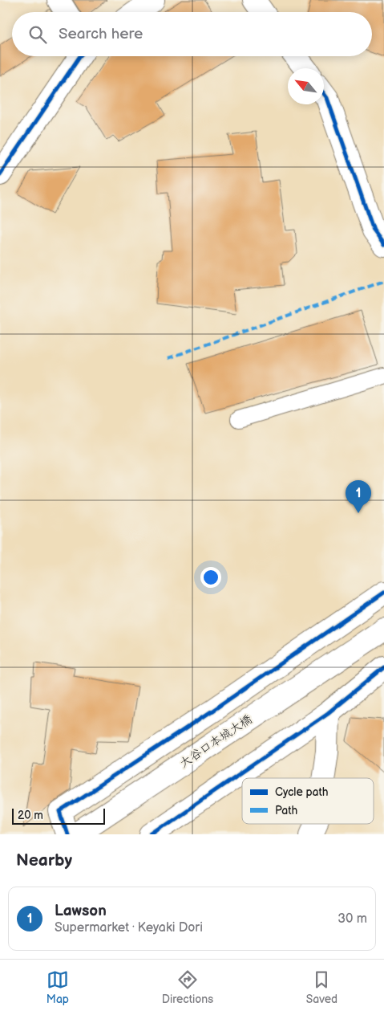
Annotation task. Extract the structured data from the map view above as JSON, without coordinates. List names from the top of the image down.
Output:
{
  "streets": {
    "street": ["大谷口本城大橋"]
  },
  "legend": ["Cycle path", "Path"],
  "scale_bar": "20 m",
  "north": "top left",
  "page": {
    "search": "Search here",
    "pins": "1",
    "scale": "20 m",
    "heading": "Nearby",
    "list": [
      {
        "mark": "1",
        "name": "Lawson",
        "note": "Supermarket · Keyaki Dori",
        "value": "30 m"
      }
    ],
    "nav": ["Map", "Directions", "Saved"]
  }
}
